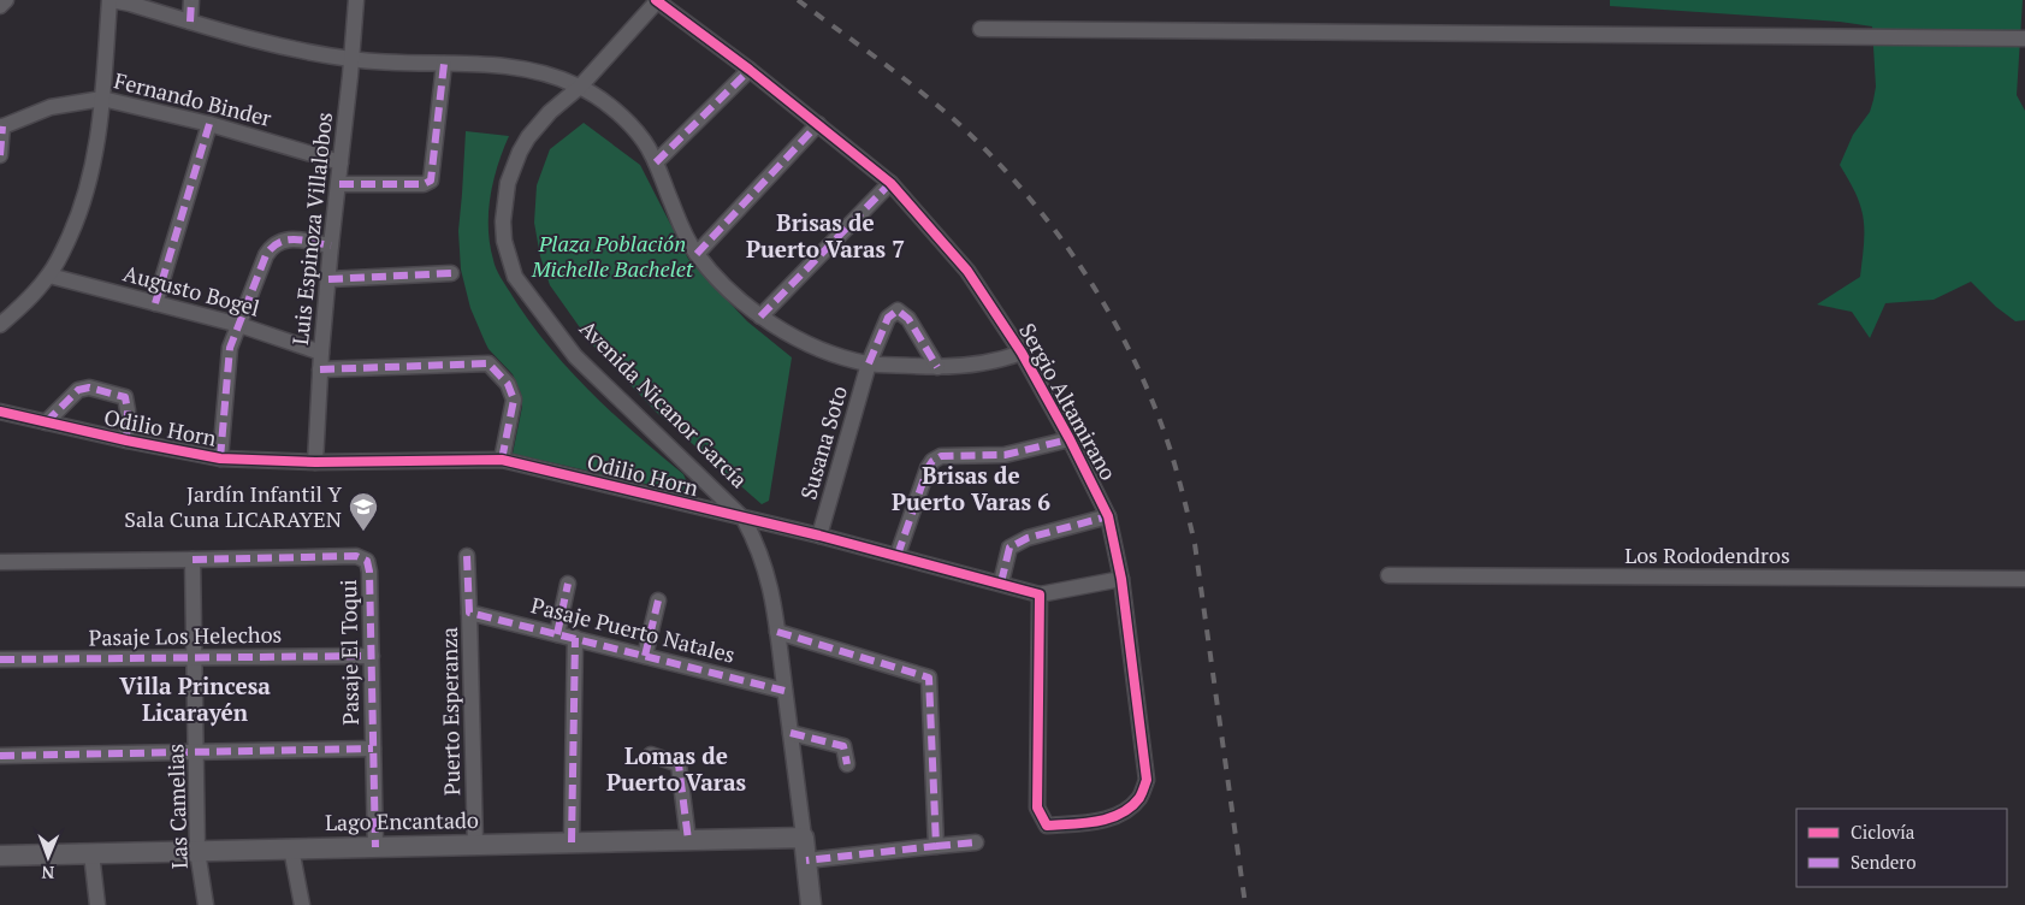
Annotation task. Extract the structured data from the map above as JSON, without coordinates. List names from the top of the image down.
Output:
{
  "streets": {
    "street": [
      "Fernando Binder",
      "Luis Espinoza Villalobos",
      "Augusto Bogel",
      "Sergio Altamirano",
      "Avenida Nicanor García",
      "Odilio Horn",
      "Susana Soto",
      "Los Rododendros",
      "Pasaje Puerto Natales",
      "Pasaje Los Helechos",
      "Pasaje El Toqui",
      "Puerto Esperanza",
      "Las Camelias",
      "Lago Encantado"
    ]
  },
  "crossings": [
    ["Fernando Binder", "Luis Espinoza Villalobos"],
    ["Luis Espinoza Villalobos", "Augusto Bogel"],
    ["Luis Espinoza Villalobos", "Odilio Horn"],
    ["Sergio Altamirano", "Avenida Nicanor García"],
    ["Sergio Altamirano", "Odilio Horn"],
    ["Avenida Nicanor García", "Odilio Horn"],
    ["Avenida Nicanor García", "Pasaje Puerto Natales"],
    ["Avenida Nicanor García", "Lago Encantado"],
    ["Odilio Horn", "Susana Soto"],
    ["Pasaje Puerto Natales", "Puerto Esperanza"],
    ["Pasaje Los Helechos", "Pasaje El Toqui"],
    ["Pasaje Los Helechos", "Las Camelias"],
    ["Pasaje El Toqui", "Las Camelias"],
    ["Pasaje El Toqui", "Lago Encantado"],
    ["Puerto Esperanza", "Lago Encantado"],
    ["Las Camelias", "Lago Encantado"]
  ],
  "districts": [
    "Brisas de Puerto Varas 7",
    "Brisas de Puerto Varas 6",
    "Villa Princesa Licarayén",
    "Lomas de Puerto Varas"
  ],
  "parks": ["Plaza Población Michelle Bachelet"],
  "places": {
    "school or university": ["Jardín Infantil Y Sala Cuna LICARAYEN"]
  },
  "legend": ["Ciclovía", "Sendero"],
  "north": "bottom"
}
